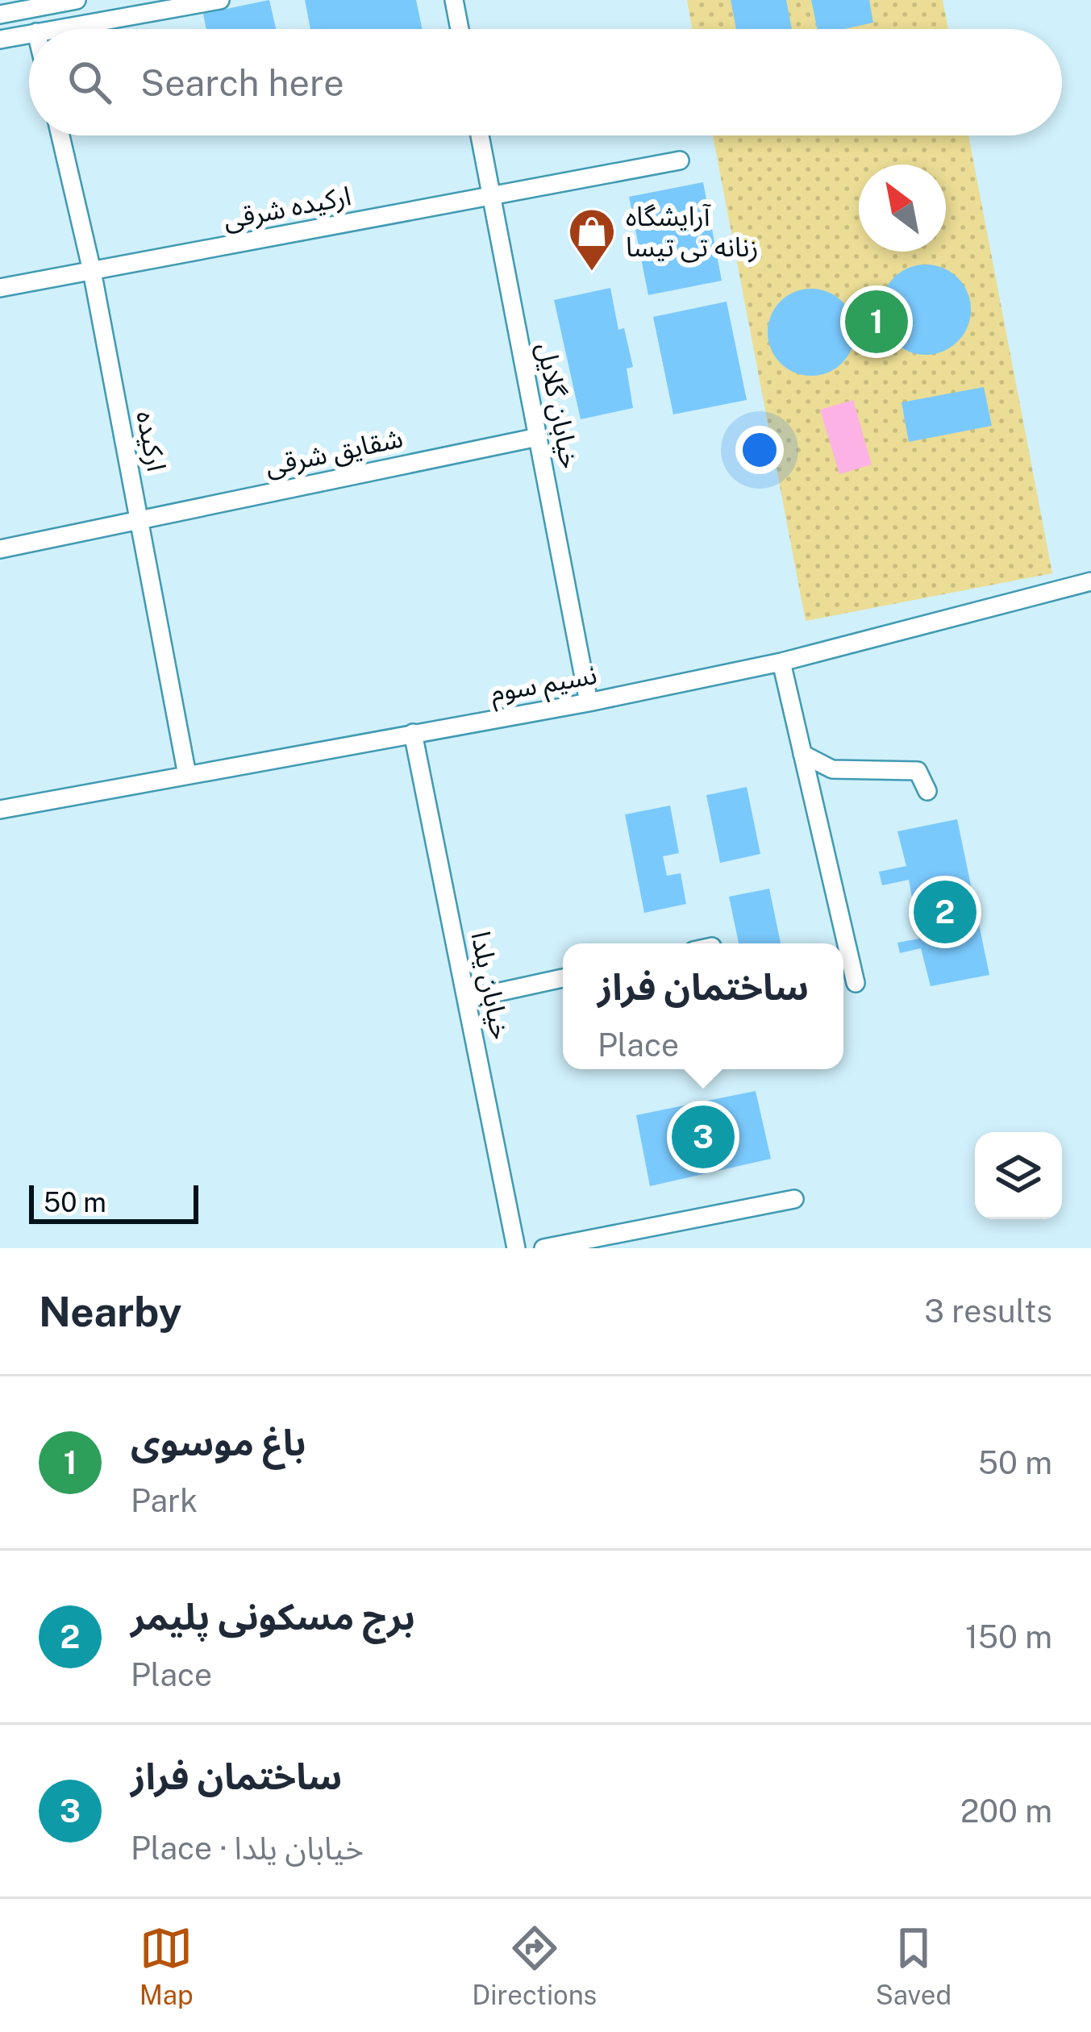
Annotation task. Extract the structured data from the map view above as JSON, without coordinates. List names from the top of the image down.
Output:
{
  "streets": {
    "street": [
      "ارکیده شرقی",
      "خیابان گلایل",
      "ارکیده",
      "شقایق شرقی",
      "نسیم سوم",
      "خیابان یلدا"
    ]
  },
  "crossings": [
    ["ارکیده شرقی", "خیابان گلایل"],
    ["ارکیده شرقی", "ارکیده"],
    ["خیابان گلایل", "شقایق شرقی"],
    ["خیابان گلایل", "نسیم سوم"],
    ["ارکیده", "شقایق شرقی"],
    ["ارکیده", "نسیم سوم"],
    ["نسیم سوم", "خیابان یلدا"]
  ],
  "places": {
    "shop": ["آرایشگاه زنانه تی تیسا"]
  },
  "scale_bar": "50 m",
  "north": "top left",
  "page": {
    "search": "Search here",
    "pins": ["1", "2", "3"],
    "popup": ["ساختمان فراز", "Place"],
    "scale": "50 m",
    "heading": ["Nearby", "3 results"],
    "list": [
      {
        "mark": "1",
        "name": "باغ موسوی",
        "note": "Park",
        "value": "50 m"
      },
      {
        "mark": "2",
        "name": "برج مسکونی پلیمر",
        "note": "Place",
        "value": "150 m"
      },
      {
        "mark": "3",
        "name": "ساختمان فراز",
        "note": "Place · خیابان یلدا",
        "value": "200 m"
      }
    ],
    "nav": ["Map", "Directions", "Saved"]
  }
}
